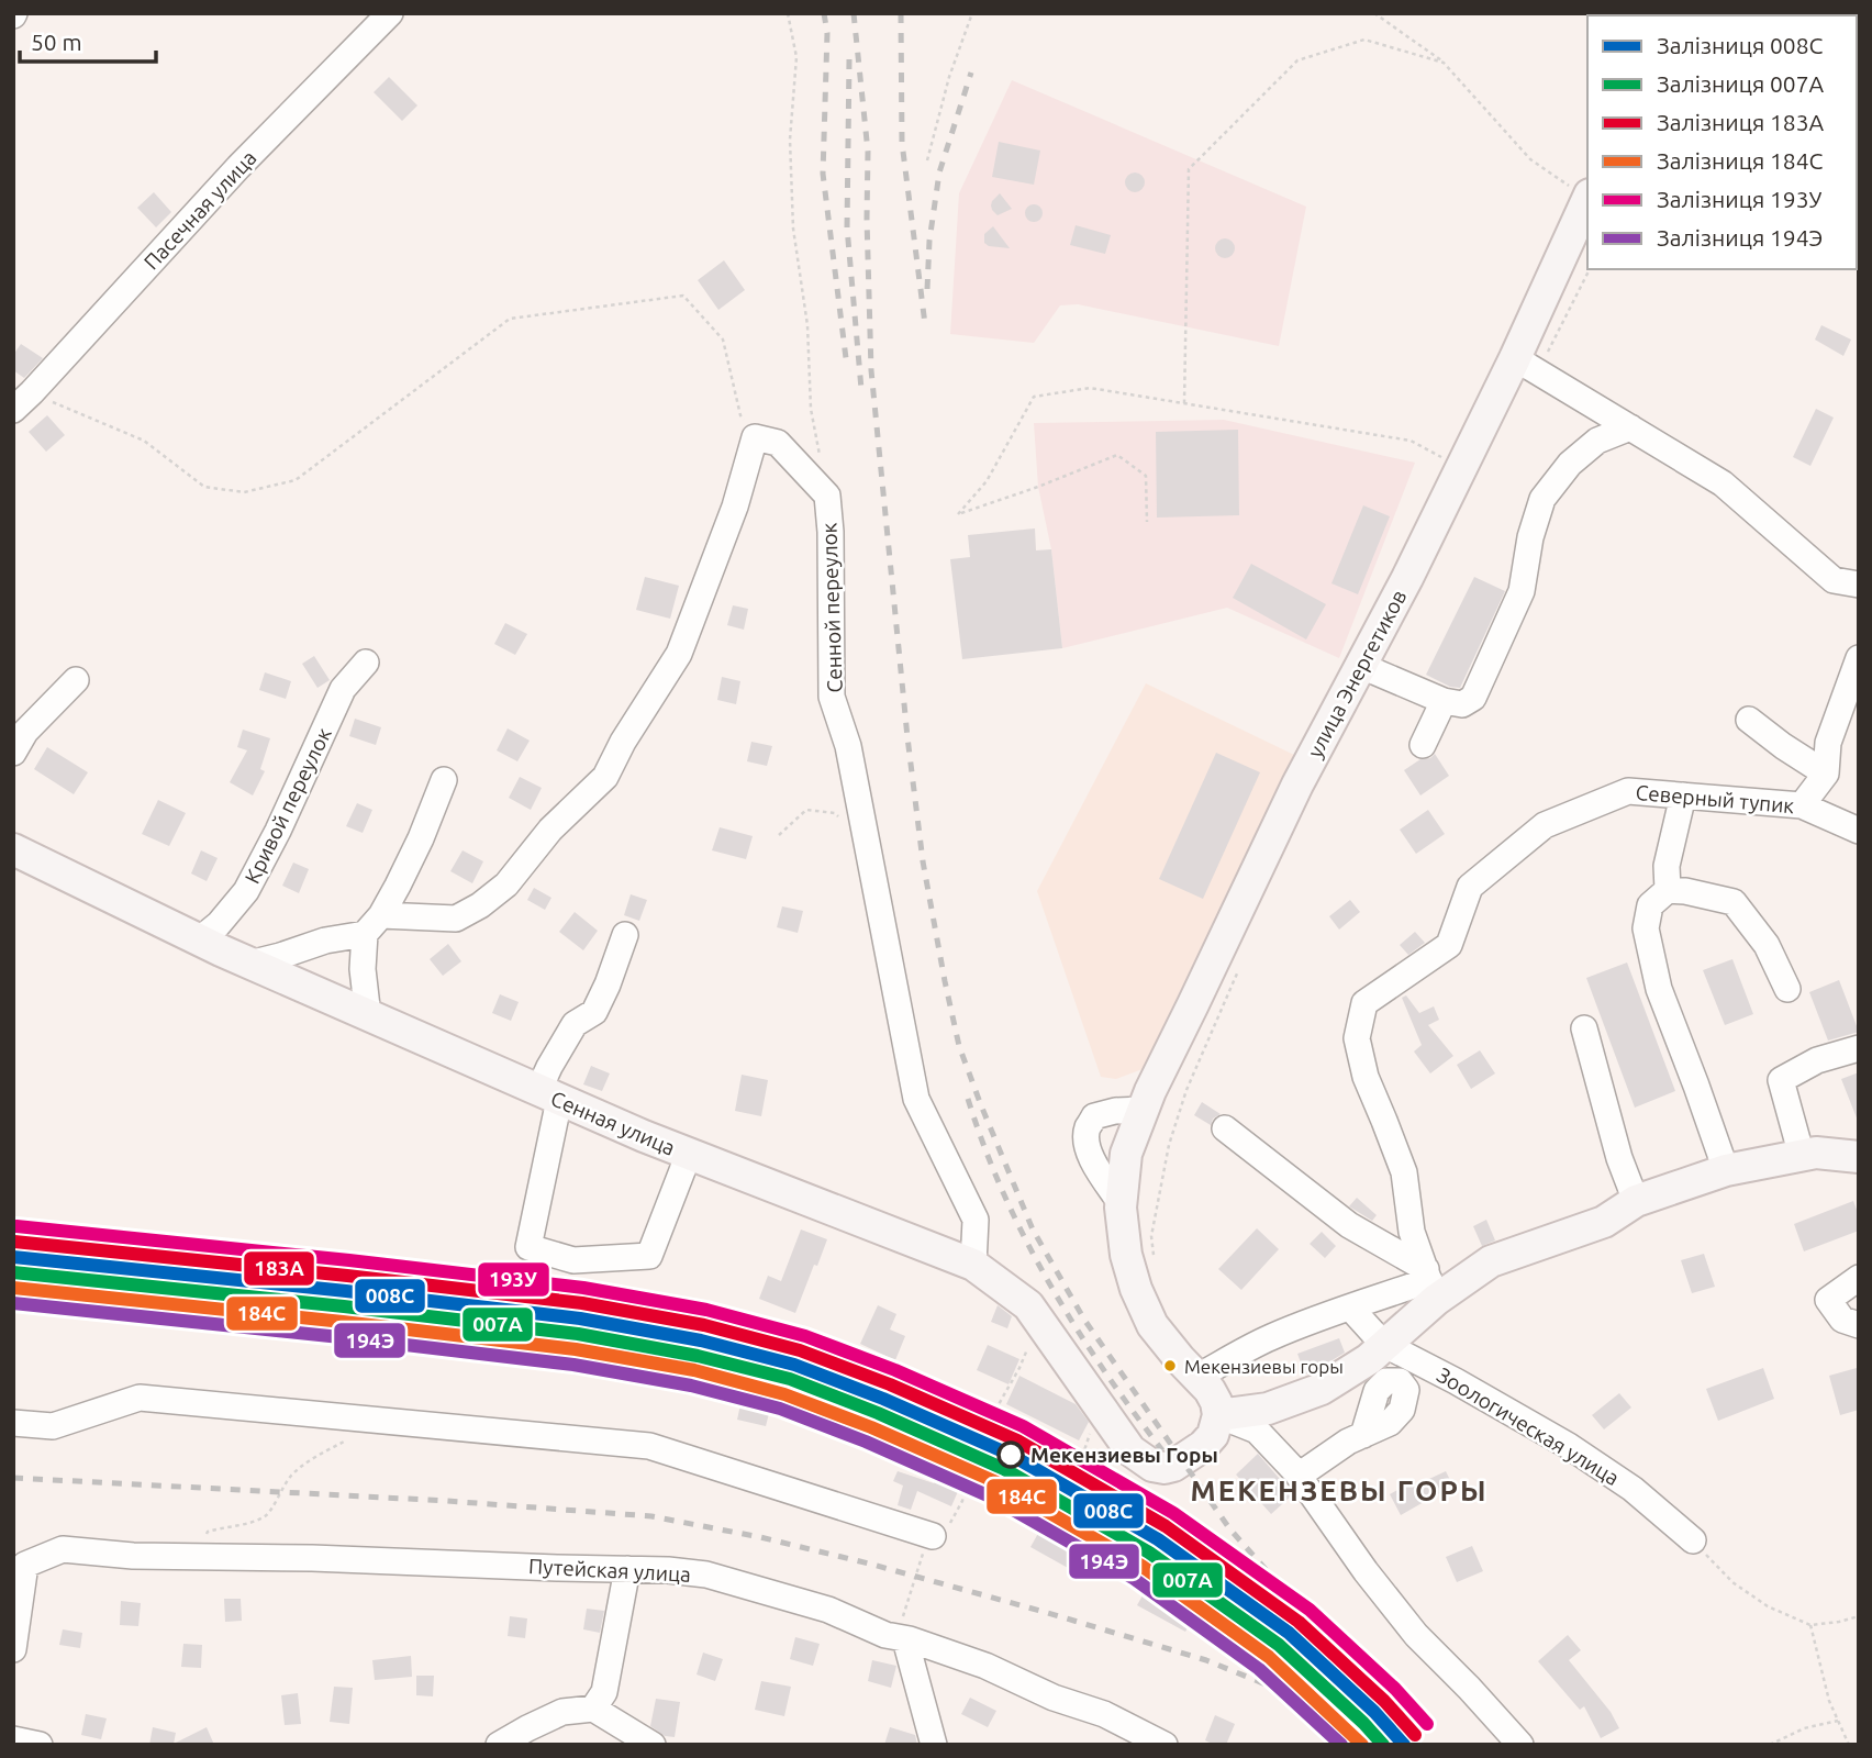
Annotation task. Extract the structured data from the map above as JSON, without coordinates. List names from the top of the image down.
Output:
{
  "streets": {
    "main road": ["улица Энергетиков", "Сенная улица"],
    "street": [
      "Пасечная улица",
      "Сенной переулок",
      "Северный тупик",
      "Кривой переулок",
      "Зоологическая улица",
      "Путейская улица"
    ]
  },
  "crossings": [
    ["Сенной переулок", "Сенная улица"],
    ["улица Энергетиков", "Сенная улица"],
    ["Кривой переулок", "Сенная улица"]
  ],
  "districts": ["МЕКЕНЗЕВЫ ГОРЫ"],
  "places": ["Мекензиевы горы", "Мекензиевы Горы"],
  "lines": [
    "rail line 193У",
    "rail line 183А",
    "rail line 008С",
    "rail line 007А",
    "rail line 184С",
    "rail line 194Э"
  ],
  "legend": [
    "Залізниця 008С",
    "Залізниця 007А",
    "Залізниця 183А",
    "Залізниця 184С",
    "Залізниця 193У",
    "Залізниця 194Э"
  ],
  "scale_bar": "50 m"
}
